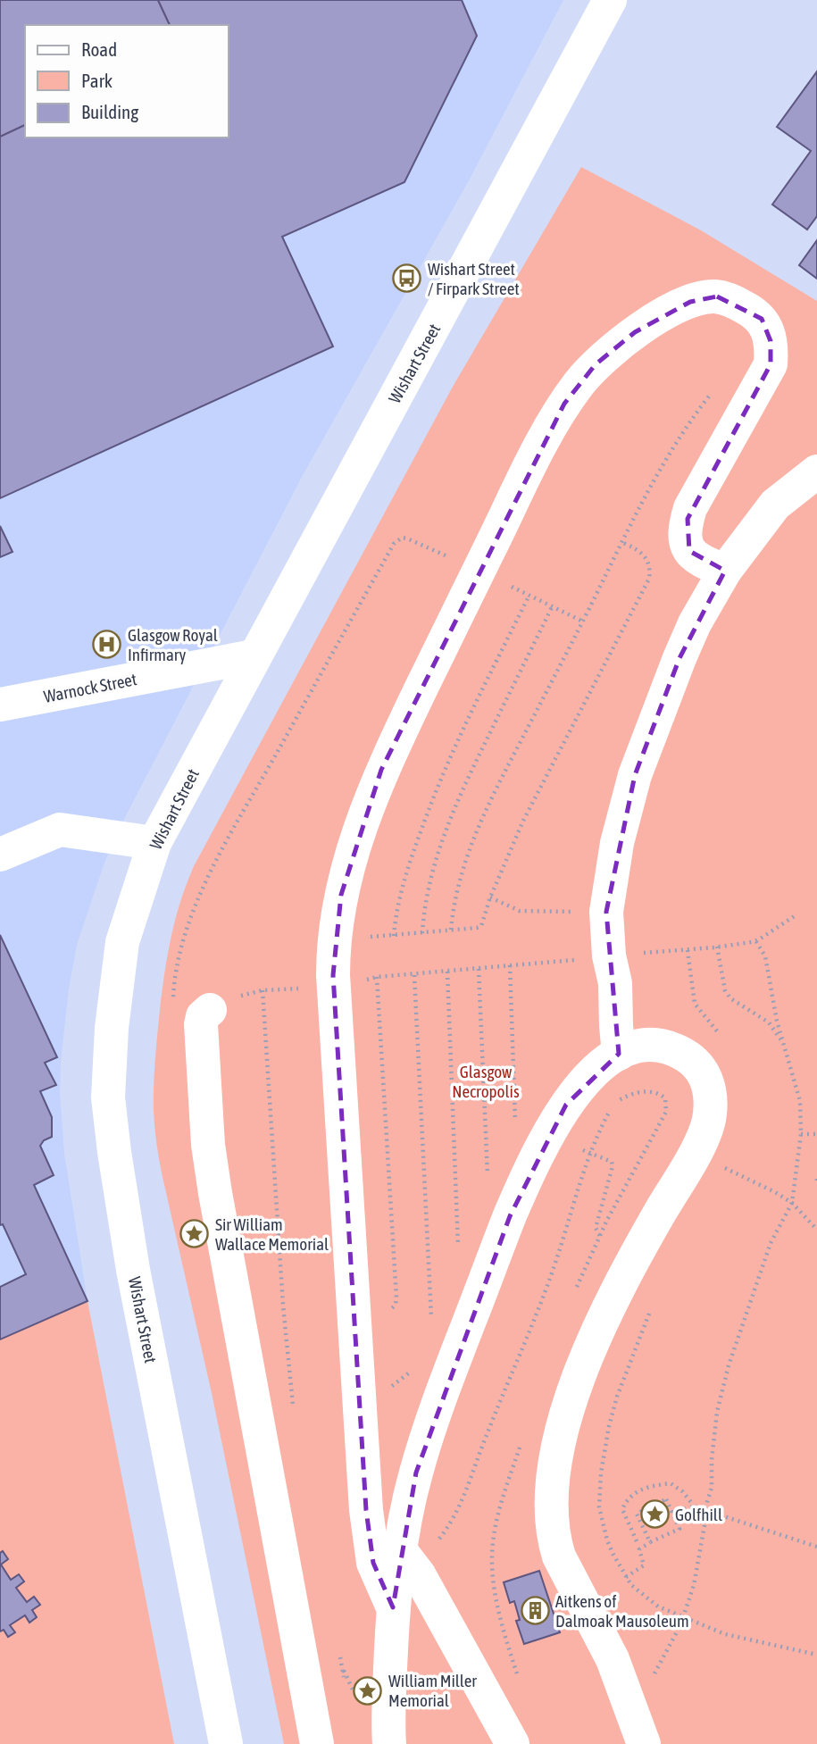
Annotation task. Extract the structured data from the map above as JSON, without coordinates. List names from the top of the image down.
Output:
{
  "streets": {
    "street": ["Wishart Street", "Warnock Street"]
  },
  "crossings": [
    ["Wishart Street", "Warnock Street"]
  ],
  "parks": ["Glasgow Necropolis"],
  "places": {
    "bus stop": ["Wishart Street / Firpark Street"],
    "hospital": ["Glasgow Royal Infirmary"],
    "place": ["Sir William Wallace Memorial", "Golfhill", "William Miller Memorial"],
    "building": ["Aitkens of Dalmoak Mausoleum"]
  },
  "legend": ["Road", "Park", "Building"]
}
